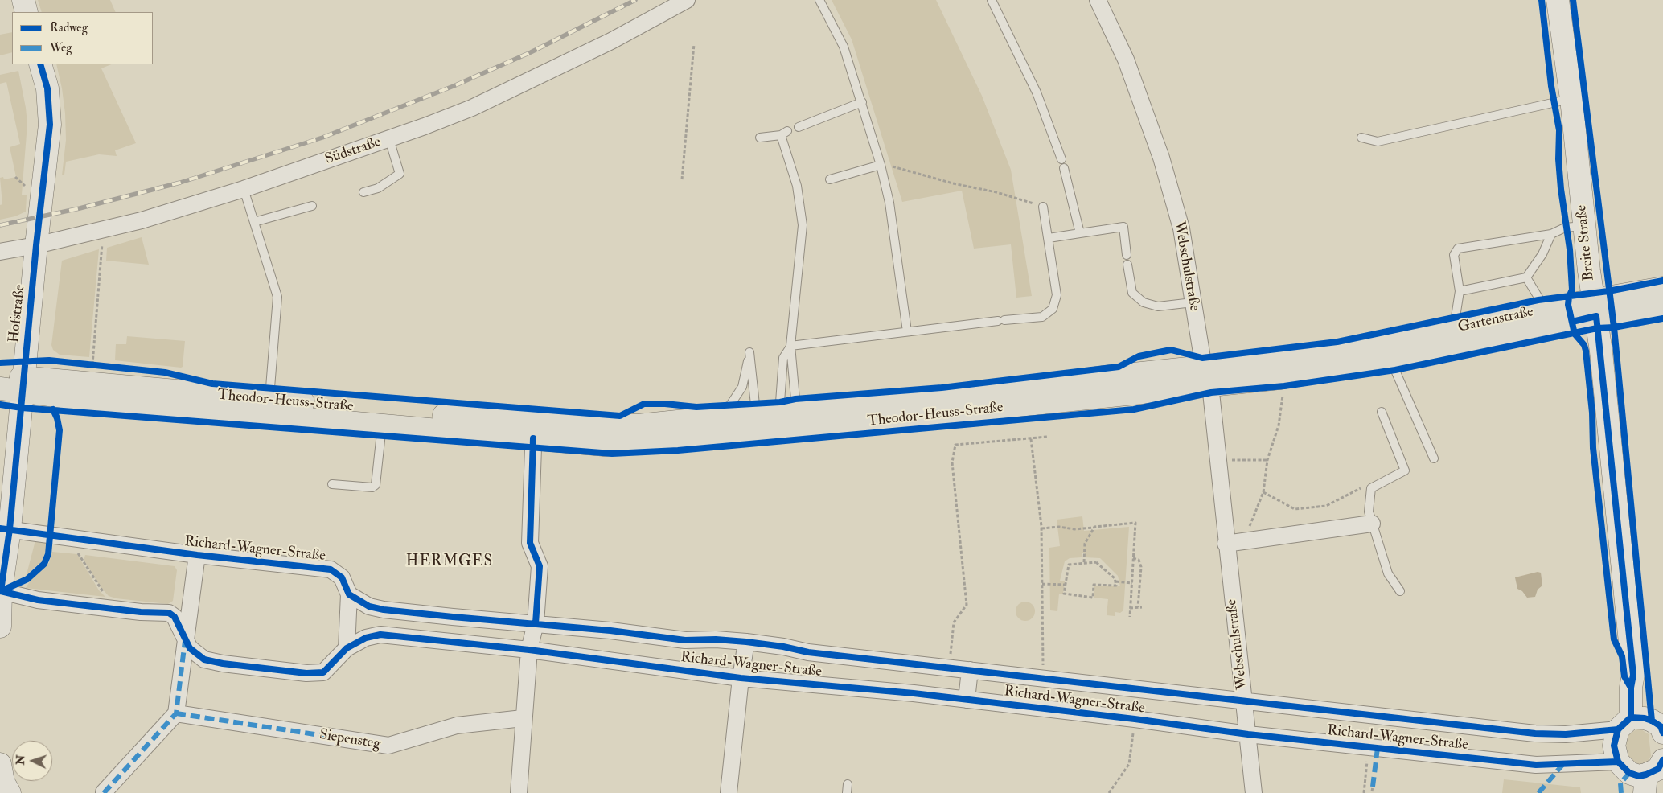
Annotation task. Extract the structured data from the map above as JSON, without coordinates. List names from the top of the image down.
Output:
{
  "streets": {
    "main road": ["Gartenstraße", "Theodor-Heuss-Straße"],
    "street": [
      "Südstraße",
      "Breite Straße",
      "Webschulstraße",
      "Hofstraße",
      "Richard-Wagner-Straße",
      "Siepensteg"
    ]
  },
  "crossings": [
    ["Südstraße", "Hofstraße"],
    ["Breite Straße", "Gartenstraße"],
    ["Breite Straße", "Richard-Wagner-Straße"],
    ["Webschulstraße", "Theodor-Heuss-Straße"],
    ["Webschulstraße", "Richard-Wagner-Straße"],
    ["Hofstraße", "Theodor-Heuss-Straße"],
    ["Hofstraße", "Richard-Wagner-Straße"],
    ["Gartenstraße", "Theodor-Heuss-Straße"]
  ],
  "districts": ["HERMGES"],
  "legend": ["Radweg", "Weg"],
  "north": "left"
}
